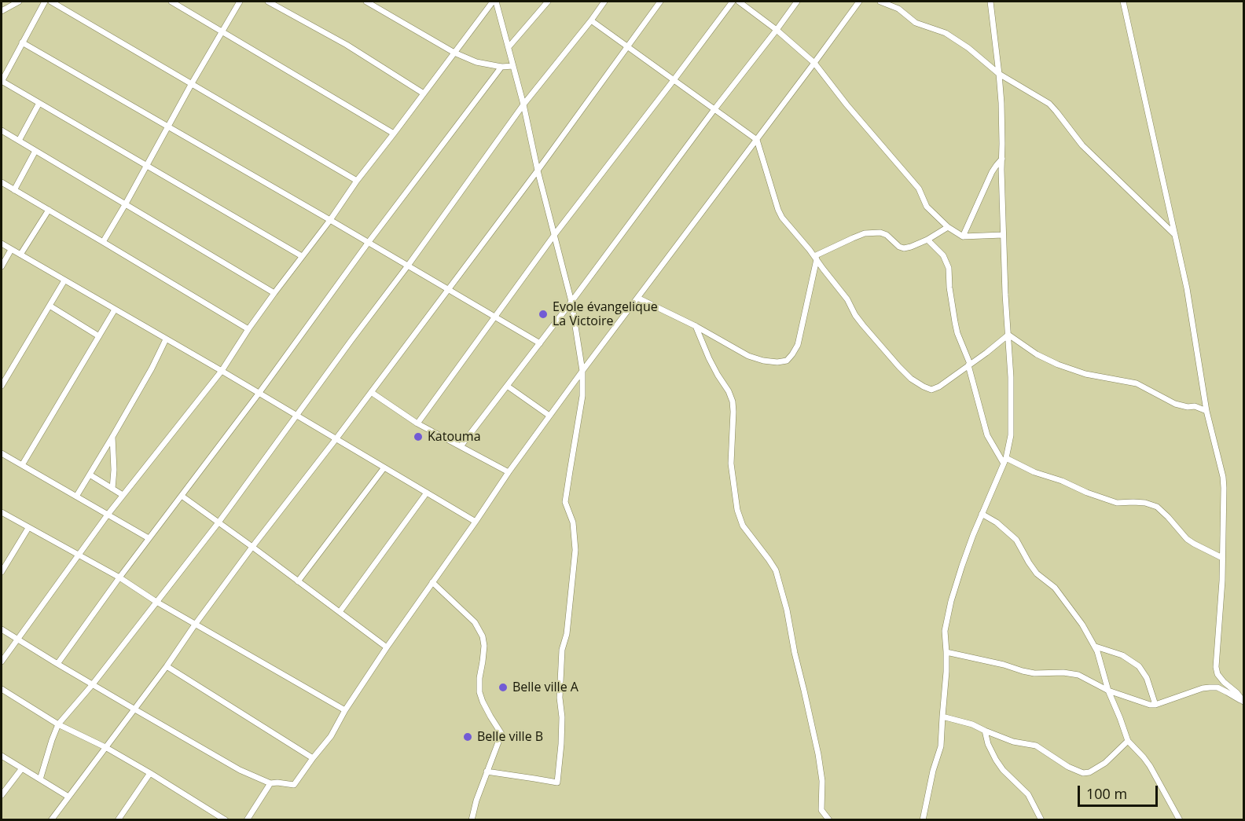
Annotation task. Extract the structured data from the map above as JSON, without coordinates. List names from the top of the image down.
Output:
{
  "places": [
    "Evole évangelique La Victoire",
    "Katouma",
    "Belle ville A",
    "Belle ville B"
  ],
  "scale_bar": "100 m"
}
